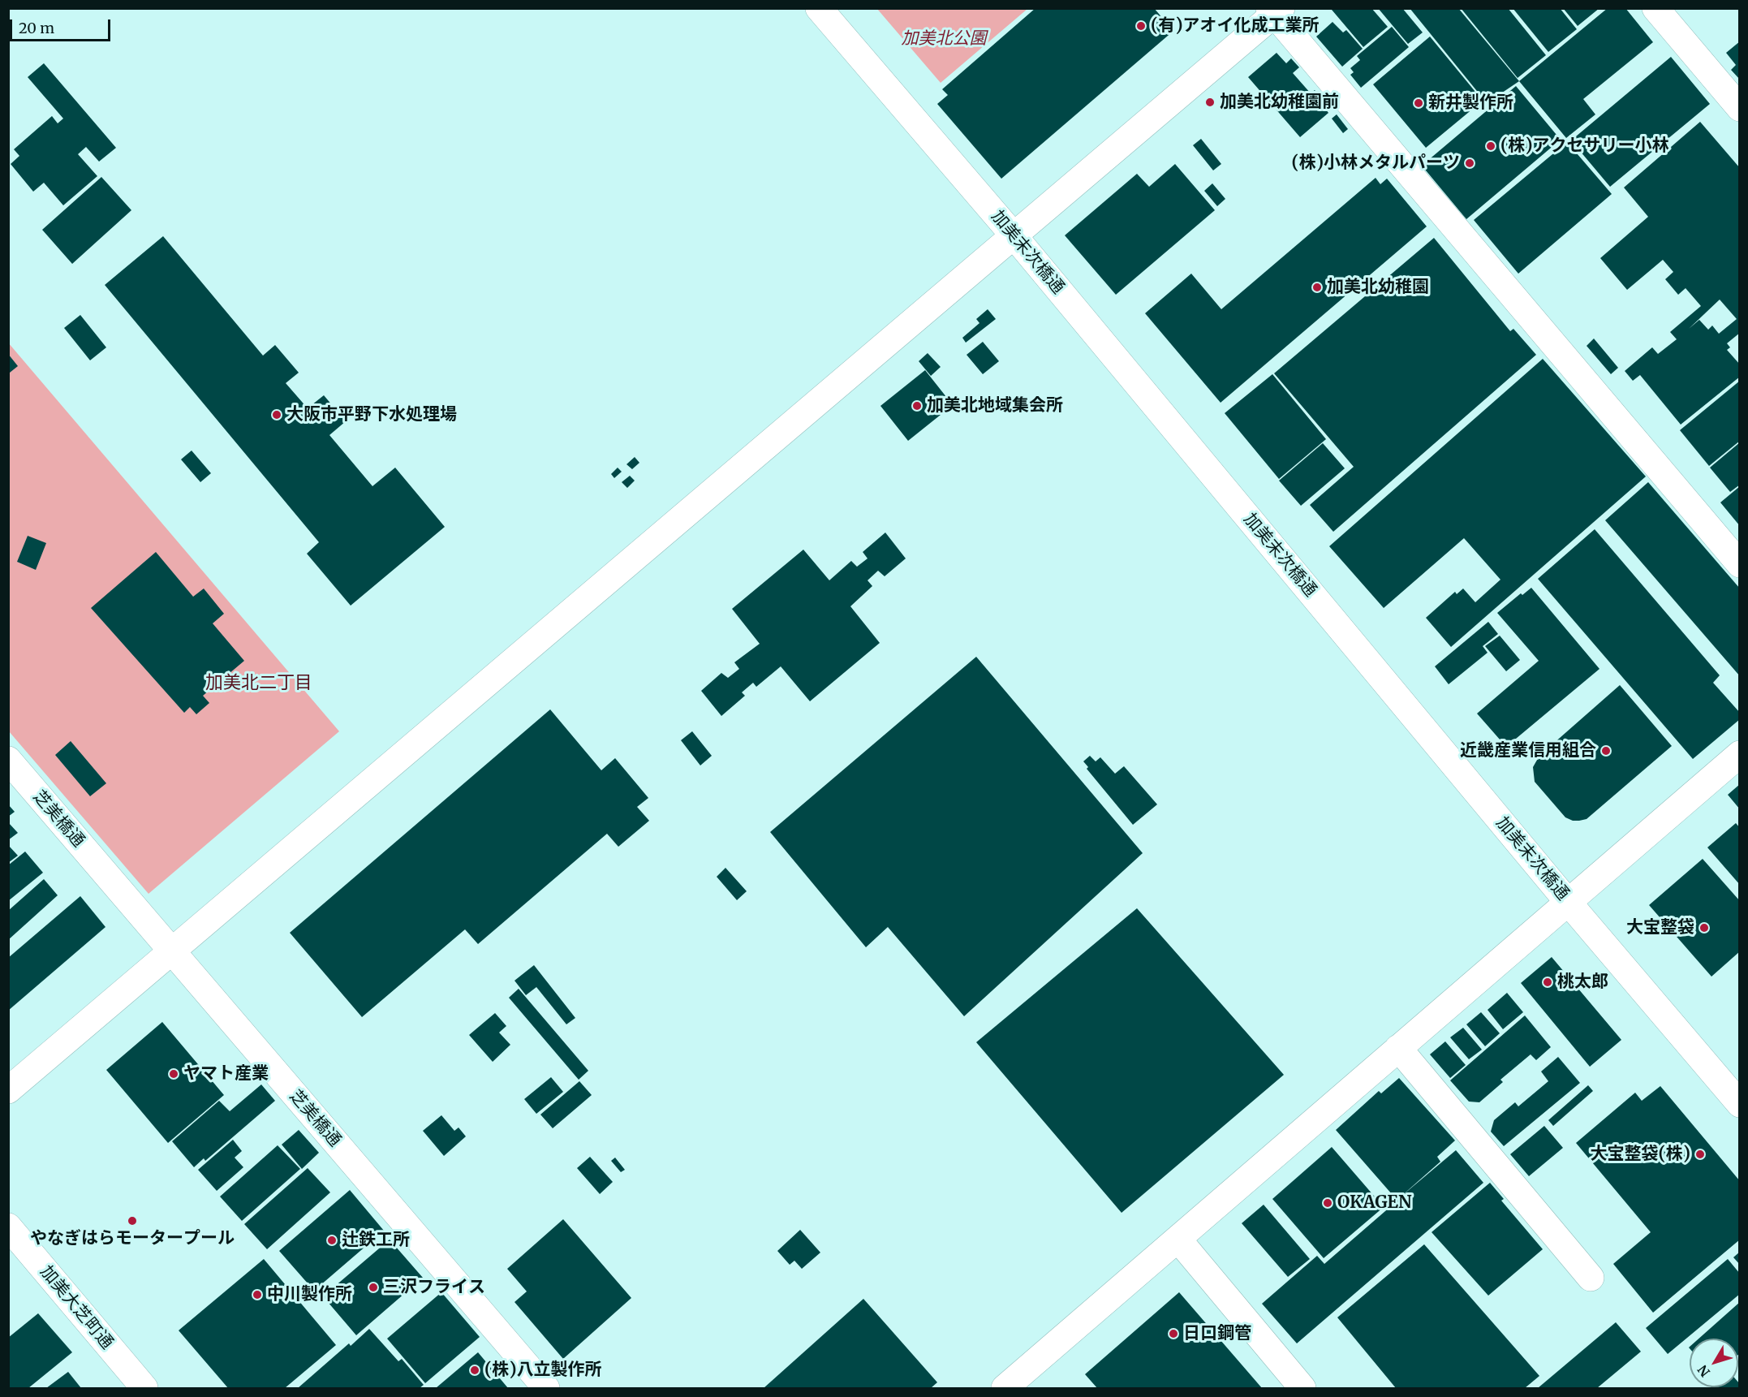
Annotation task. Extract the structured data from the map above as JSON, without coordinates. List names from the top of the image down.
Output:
{
  "streets": {
    "street": ["加美末次橋通", "芝美橋通", "加美大芝町通"]
  },
  "districts": ["加美北二丁目"],
  "parks": ["加美北公園"],
  "places": [
    "(有)アオイ化成工業所",
    "加美北幼稚園前",
    "新井製作所",
    "(株)アクセサリー小林",
    "(株)小林メタルパーツ",
    "加美北幼稚園",
    "加美北地域集会所",
    "大阪市平野下水処理場",
    "近畿産業信用組合",
    "大宝整袋",
    "桃太郎",
    "ヤマト産業",
    "大宝整袋(株)",
    "OKAGEN",
    "やなぎはらモータープール",
    "辻鉄工所",
    "三沢フライス",
    "中川製作所",
    "日口鋼管",
    "(株)八立製作所"
  ],
  "scale_bar": "20 m",
  "north": "bottom left"
}
